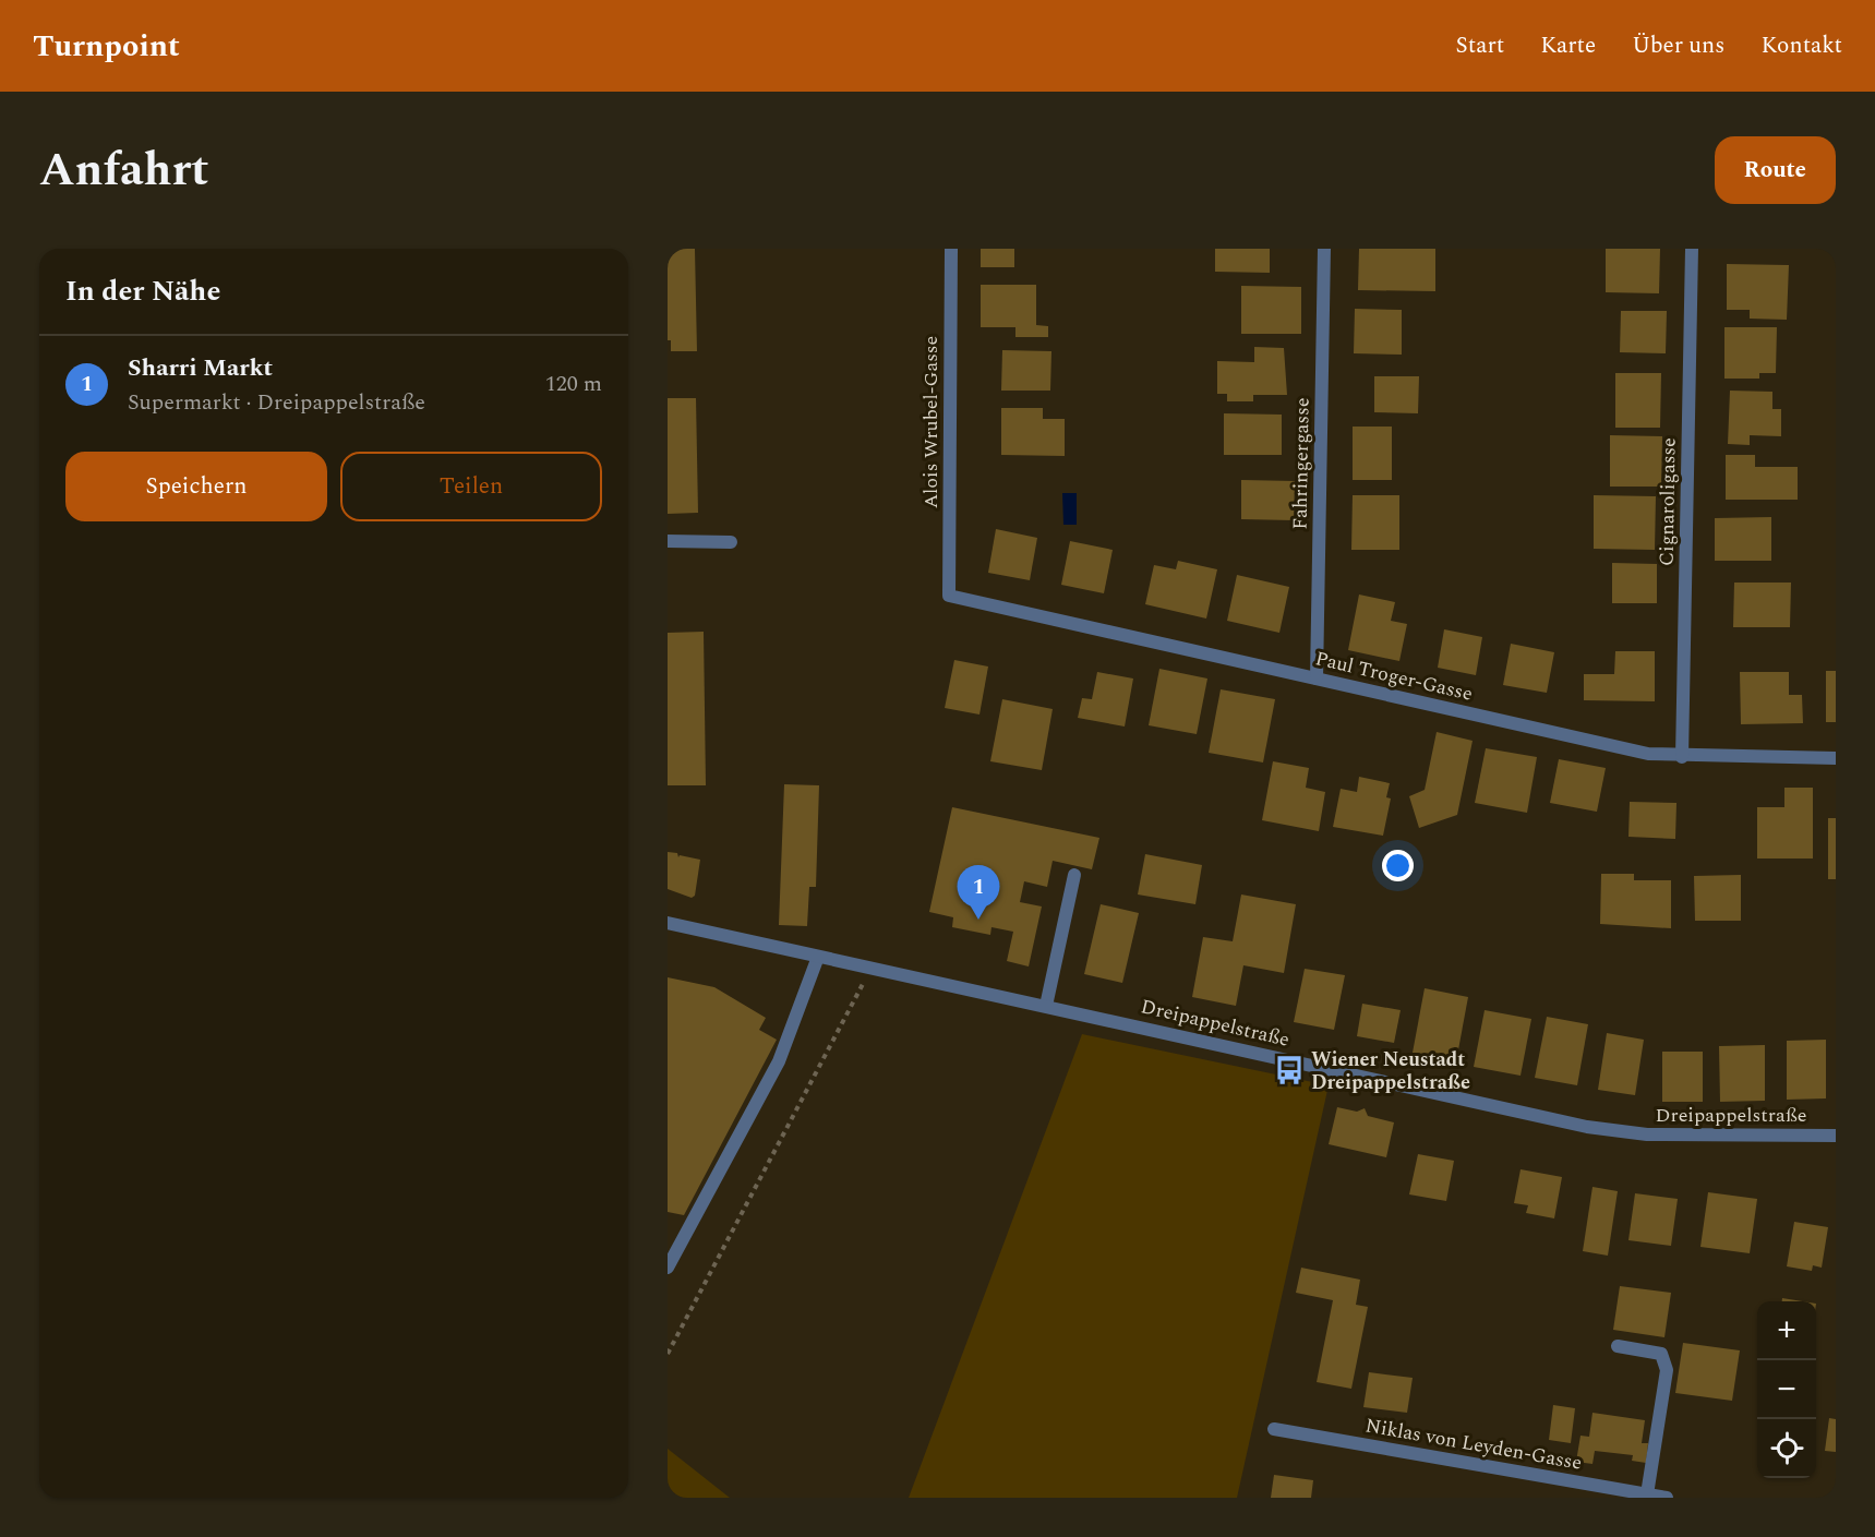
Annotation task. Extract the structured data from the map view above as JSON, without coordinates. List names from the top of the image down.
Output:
{
  "streets": {
    "street": [
      "Alois Wrubel-Gasse",
      "Fahringergasse",
      "Cignaroligasse",
      "Paul Troger-Gasse",
      "Dreipappelstraße",
      "Niklas von Leyden-Gasse"
    ]
  },
  "crossings": [
    ["Alois Wrubel-Gasse", "Paul Troger-Gasse"],
    ["Fahringergasse", "Paul Troger-Gasse"],
    ["Cignaroligasse", "Paul Troger-Gasse"]
  ],
  "places": {
    "bus stop": ["Wiener Neustadt Dreipappelstraße"]
  },
  "page": {
    "header": "Turnpoint",
    "nav": [
      "Start",
      "Karte",
      "Über uns",
      "Kontakt"
    ],
    "title": "Anfahrt",
    "buttons": [
      "Route",
      ["Speichern", "Teilen"]
    ],
    "heading": "In der Nähe",
    "list": [
      {
        "mark": "1",
        "name": "Sharri Markt",
        "note": "Supermarkt · Dreipappelstraße",
        "value": "120 m"
      }
    ],
    "pins": "1",
    "map_buttons": ["+", "−"]
  }
}
